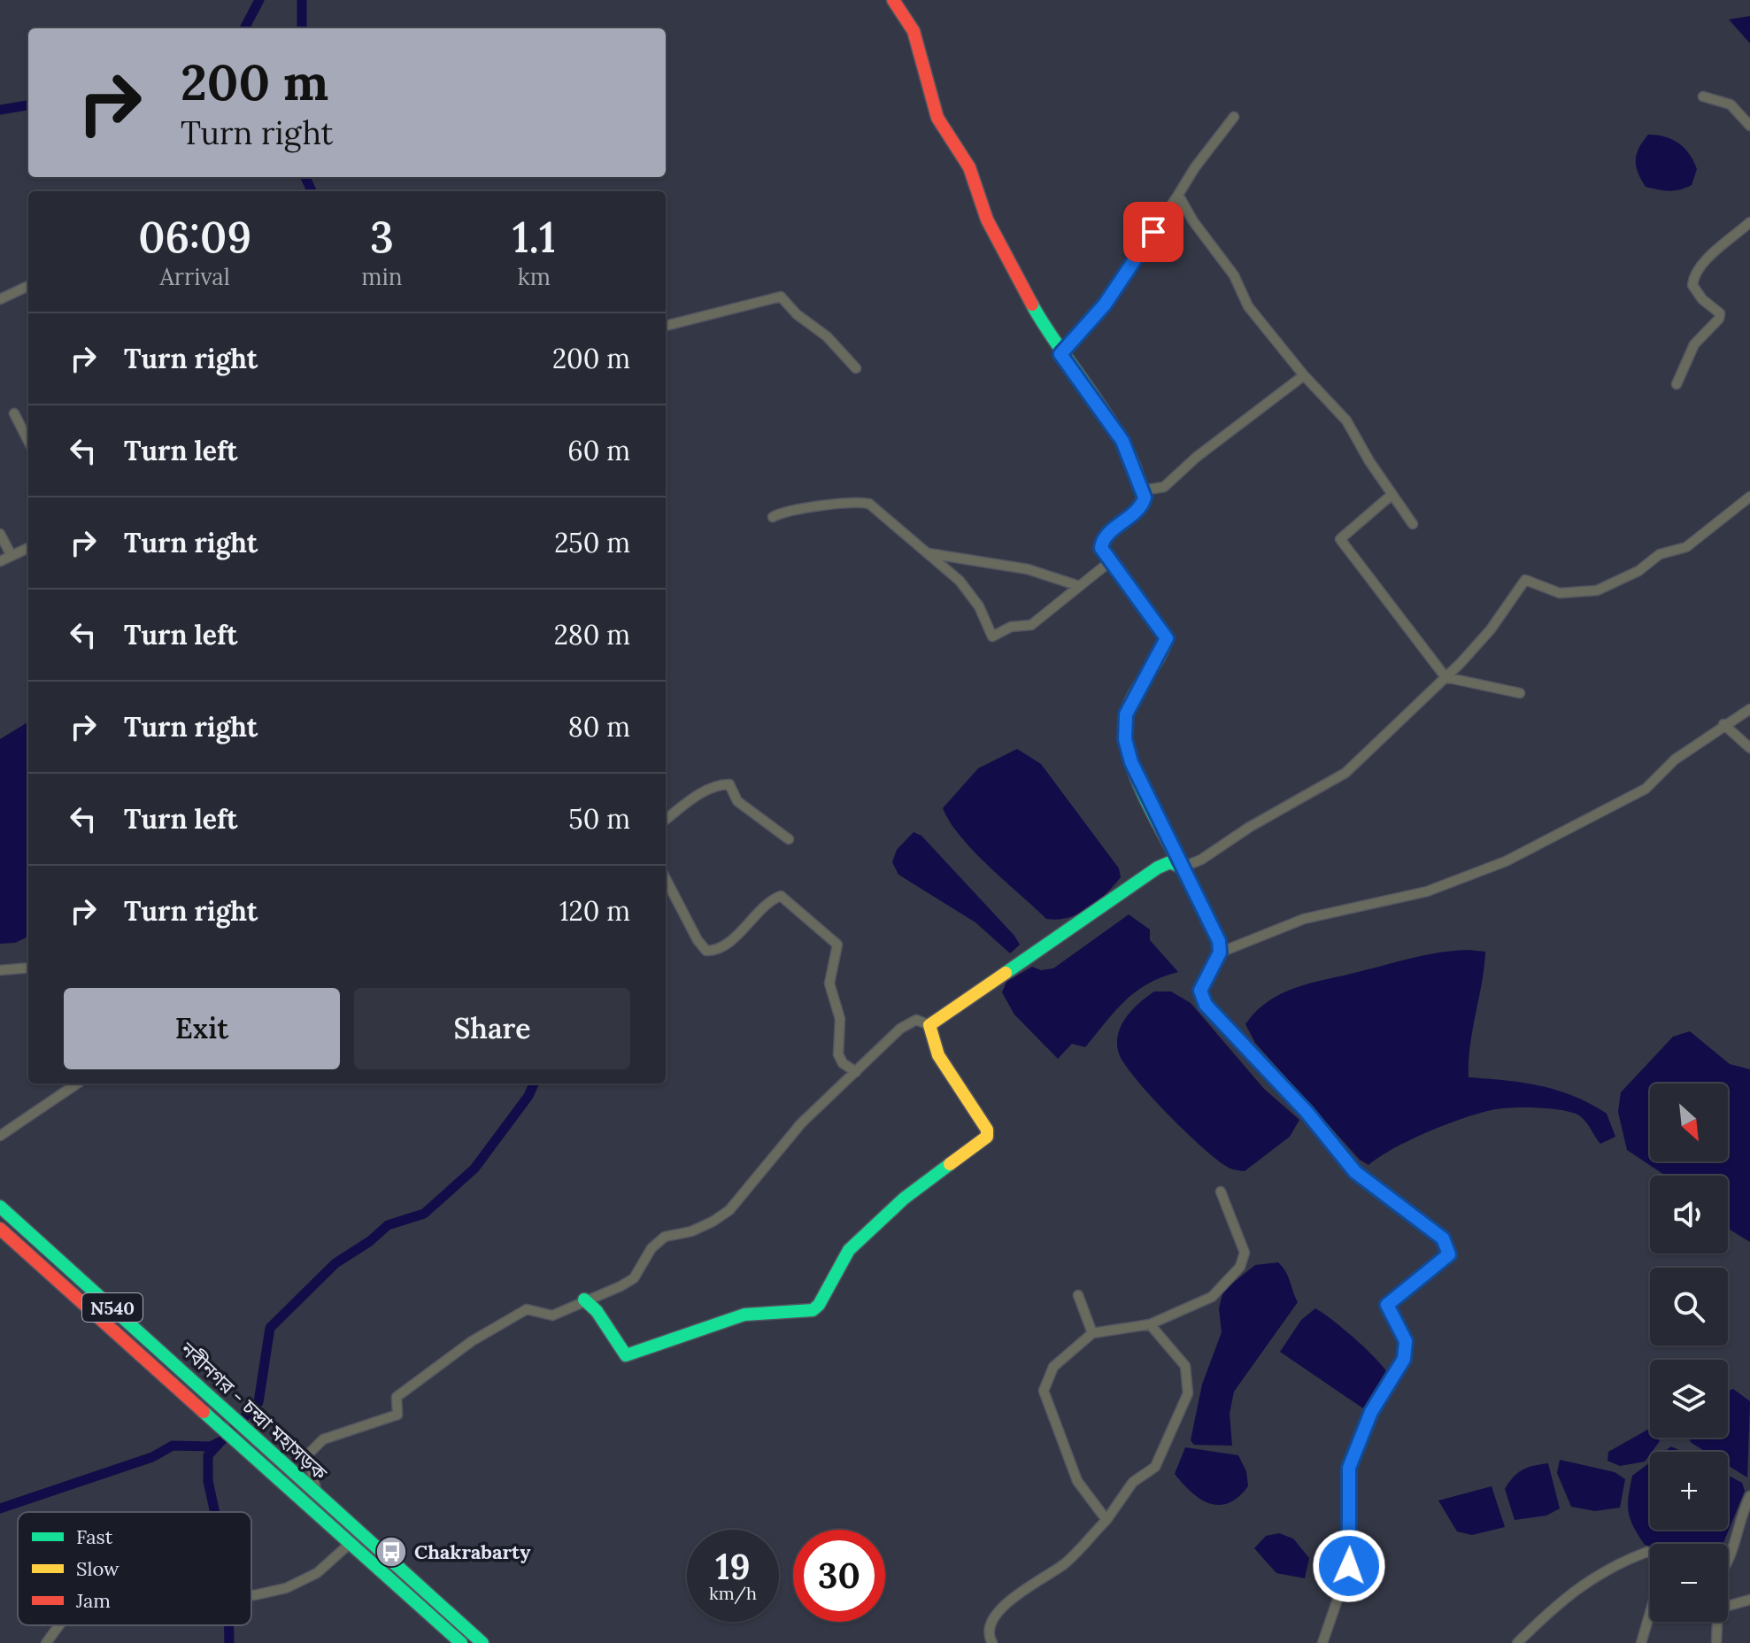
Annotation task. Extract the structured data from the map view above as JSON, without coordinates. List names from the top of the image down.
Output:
{
  "streets": {
    "main road": ["N540", "নবীনগর - চন্দ্রা মহাসড়ক"]
  },
  "places": {
    "bus stop": ["Chakrabarty"]
  },
  "legend": ["Fast", "Slow", "Jam"],
  "north": "bottom right",
  "page": {
    "turn": ["200 m", "Turn right"],
    "eta": [
      "06:09",
      "Arrival",
      "3",
      "min",
      "1.1",
      "km"
    ],
    "list": [
      {
        "name": "Turn right",
        "value": "200 m"
      },
      {
        "name": "Turn left",
        "value": "60 m"
      },
      {
        "name": "Turn right",
        "value": "250 m"
      },
      {
        "name": "Turn left",
        "value": "280 m"
      },
      {
        "name": "Turn right",
        "value": "80 m"
      },
      {
        "name": "Turn left",
        "value": "50 m"
      },
      {
        "name": "Turn right",
        "value": "120 m"
      }
    ],
    "buttons": ["Exit", "Share"],
    "map_buttons": ["+", "−"],
    "speed": "19 km/h",
    "limit": "30"
  }
}
